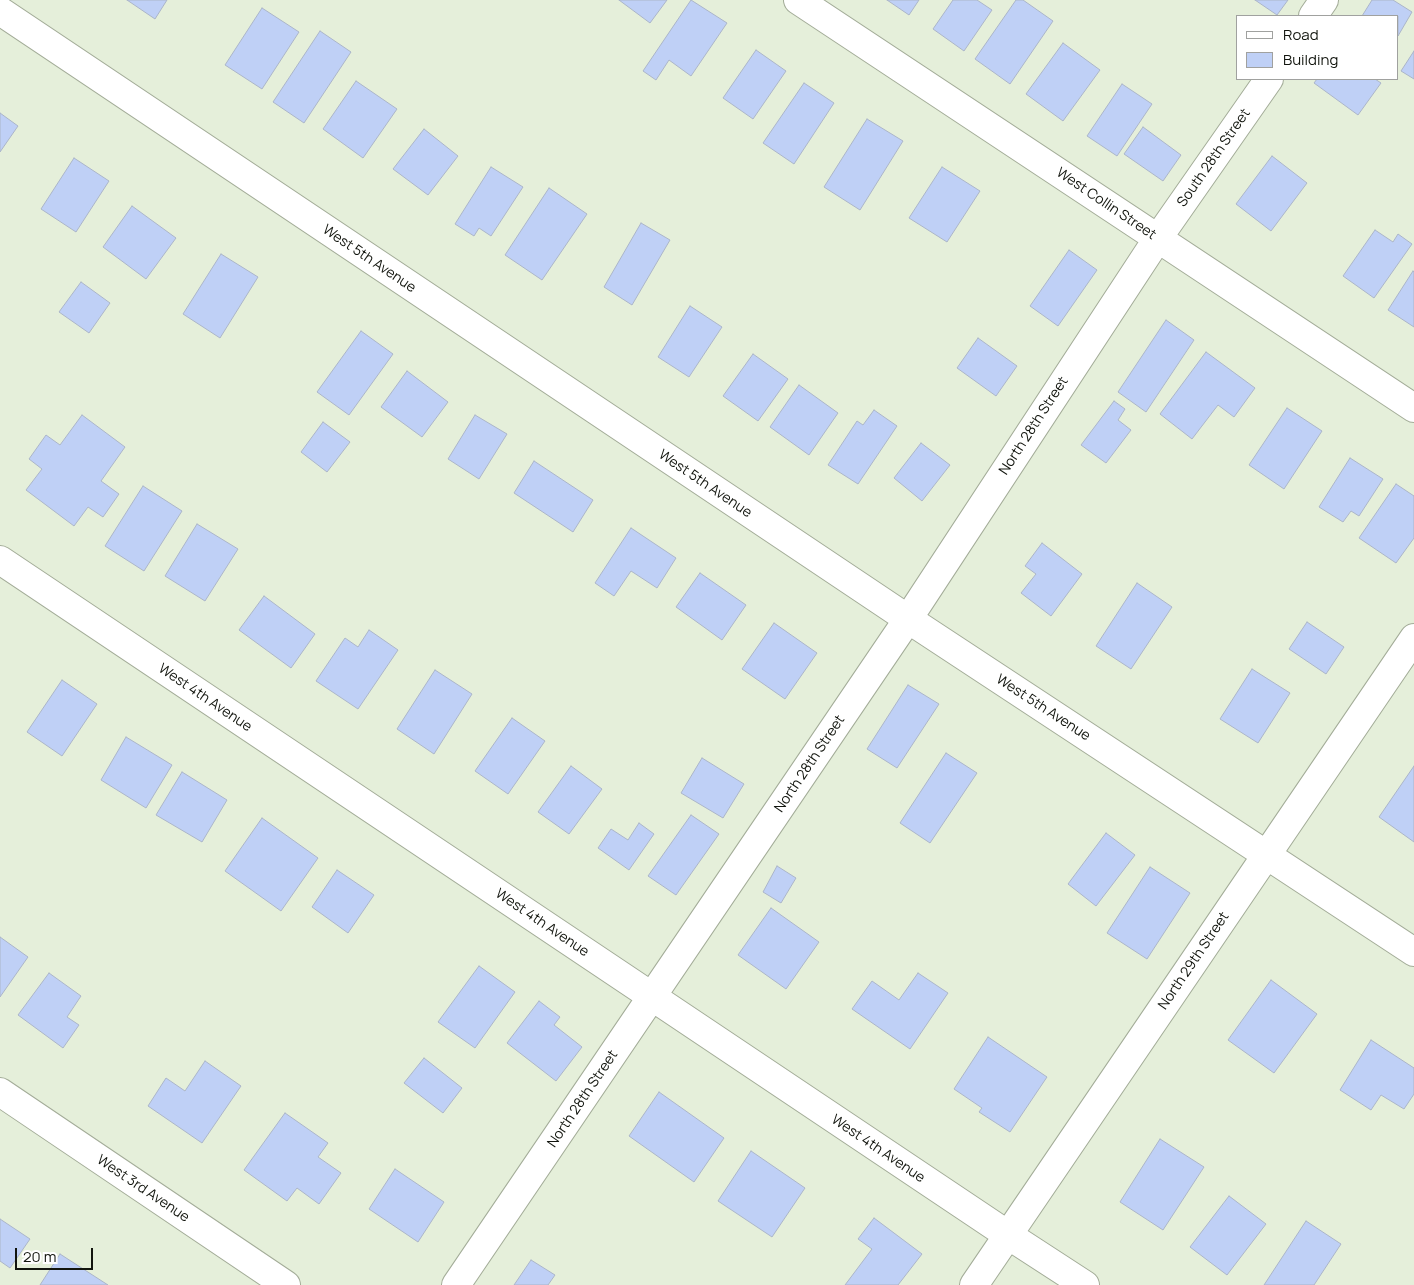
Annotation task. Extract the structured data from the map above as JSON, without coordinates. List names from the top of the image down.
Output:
{
  "streets": {
    "street": [
      "South 28th Street",
      "West Collin Street",
      "West 5th Avenue",
      "North 28th Street",
      "West 4th Avenue",
      "North 29th Street",
      "West 3rd Avenue"
    ]
  },
  "crossings": [
    ["South 28th Street", "West Collin Street"],
    ["South 28th Street", "North 28th Street"],
    ["West Collin Street", "North 28th Street"],
    ["West 5th Avenue", "North 28th Street"],
    ["West 5th Avenue", "North 29th Street"],
    ["North 28th Street", "West 4th Avenue"],
    ["West 4th Avenue", "North 29th Street"]
  ],
  "legend": ["Road", "Building"],
  "scale_bar": "20 m"
}
